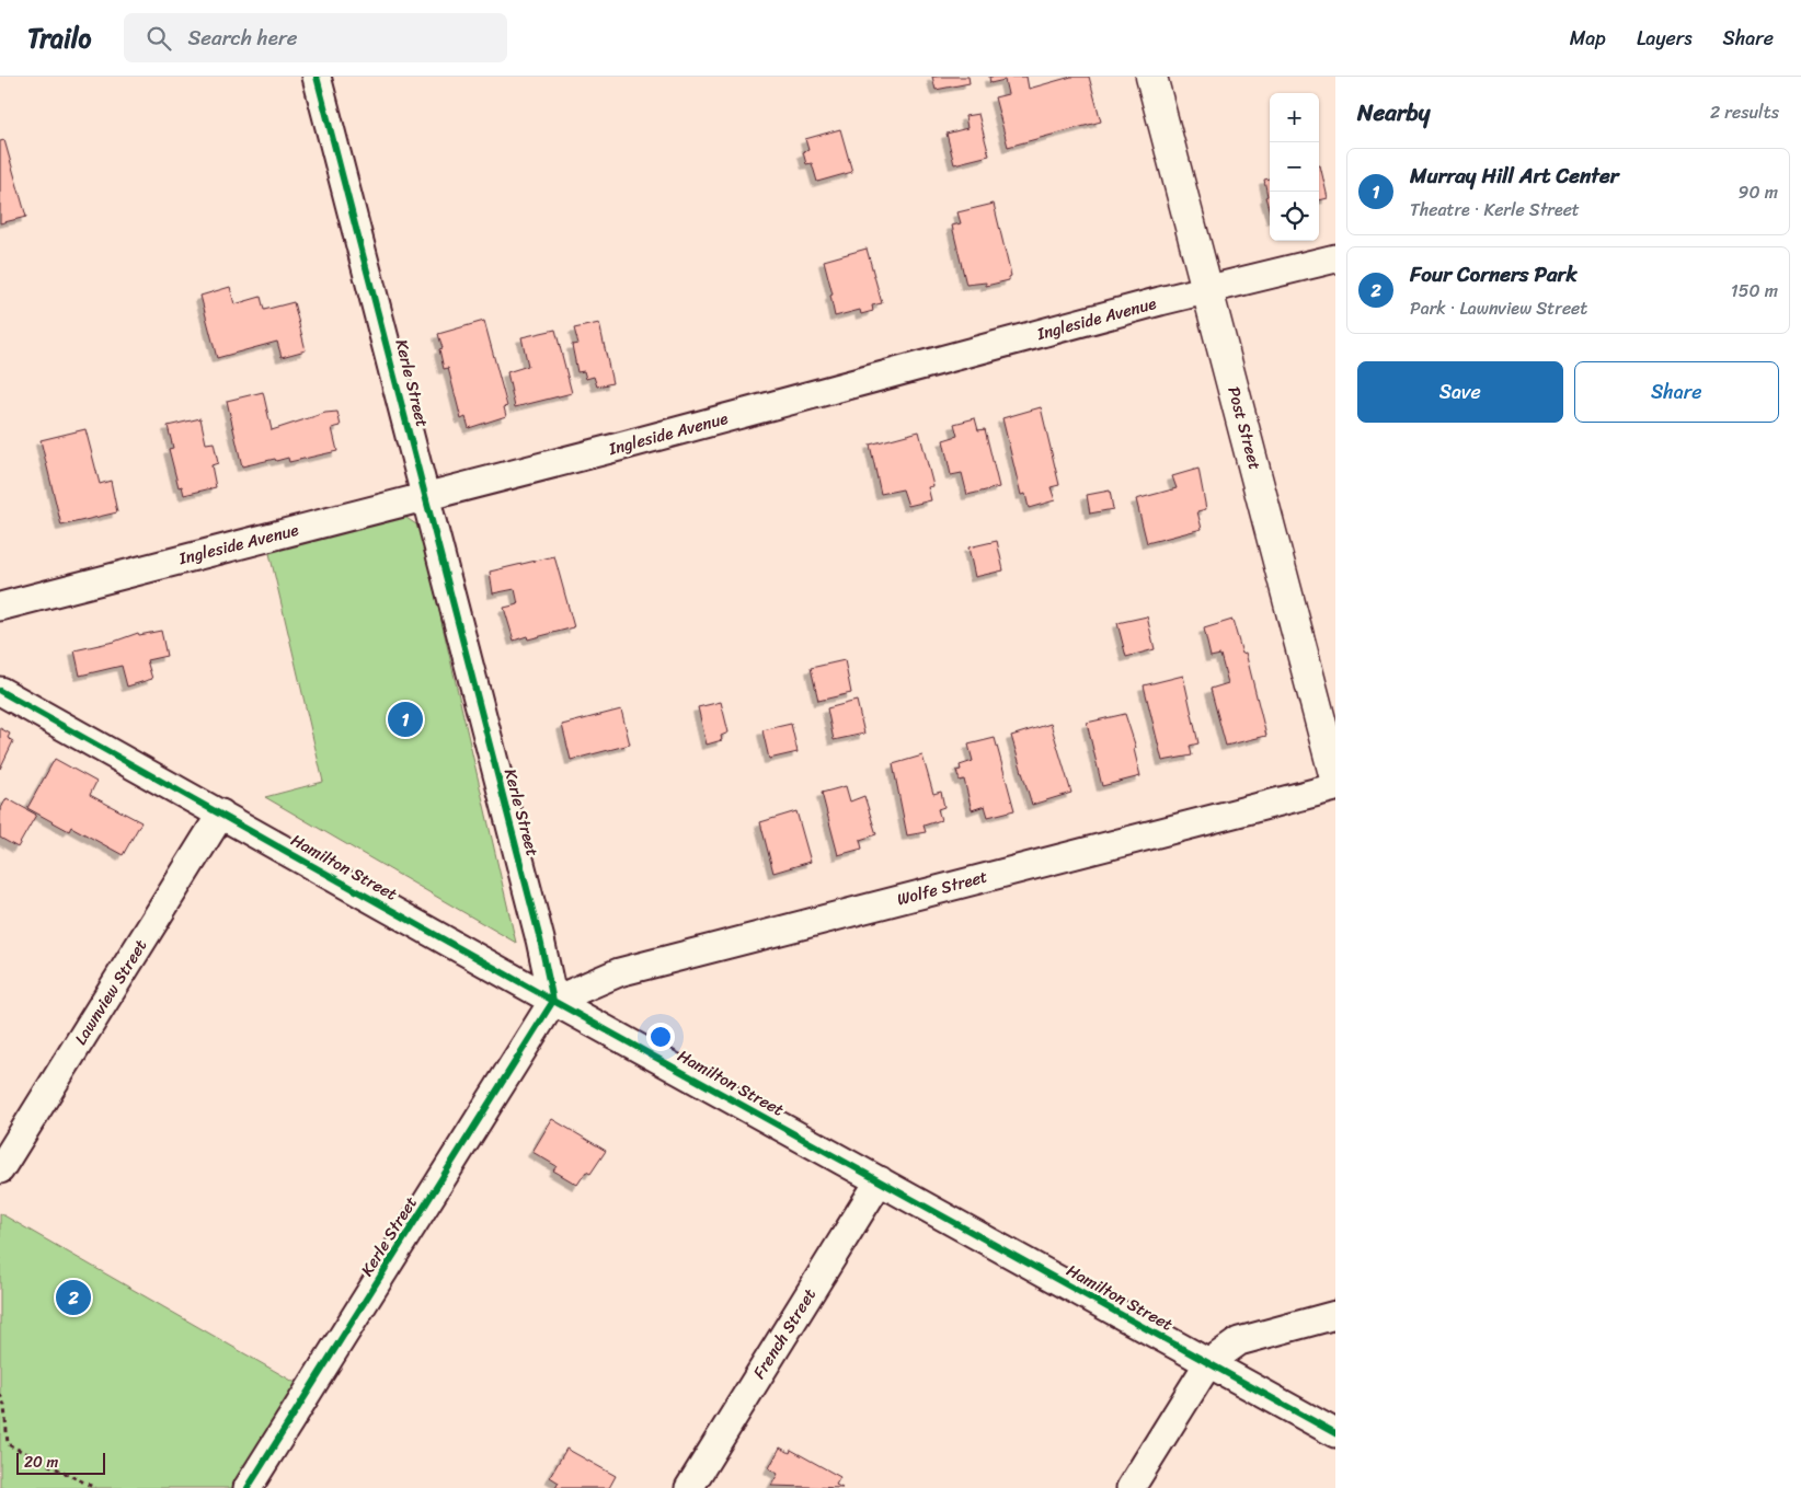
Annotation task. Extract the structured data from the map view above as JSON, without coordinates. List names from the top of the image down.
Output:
{
  "streets": {
    "main road": ["Post Street"],
    "street": [
      "Ingleside Avenue",
      "Kerle Street",
      "Hamilton Street",
      "Wolfe Street",
      "Lawnview Street",
      "French Street"
    ]
  },
  "crossings": [
    ["Ingleside Avenue", "Kerle Street"],
    ["Ingleside Avenue", "Post Street"],
    ["Kerle Street", "Hamilton Street"],
    ["Kerle Street", "Wolfe Street"],
    ["Hamilton Street", "Wolfe Street"],
    ["Hamilton Street", "Lawnview Street"],
    ["Hamilton Street", "French Street"]
  ],
  "scale_bar": "20 m",
  "page": {
    "header": "Trailo",
    "search": "Search here",
    "nav": ["Map", "Layers", "Share"],
    "heading": ["Nearby", "2 results"],
    "map_buttons": ["+", "−"],
    "list": [
      {
        "mark": "1",
        "name": "Murray Hill Art Center",
        "note": "Theatre · Kerle Street",
        "value": "90 m"
      },
      {
        "mark": "2",
        "name": "Four Corners Park",
        "note": "Park · Lawnview Street",
        "value": "150 m"
      }
    ],
    "buttons": ["Save", "Share"],
    "pins": ["1", "2"],
    "scale": "20 m"
  }
}
